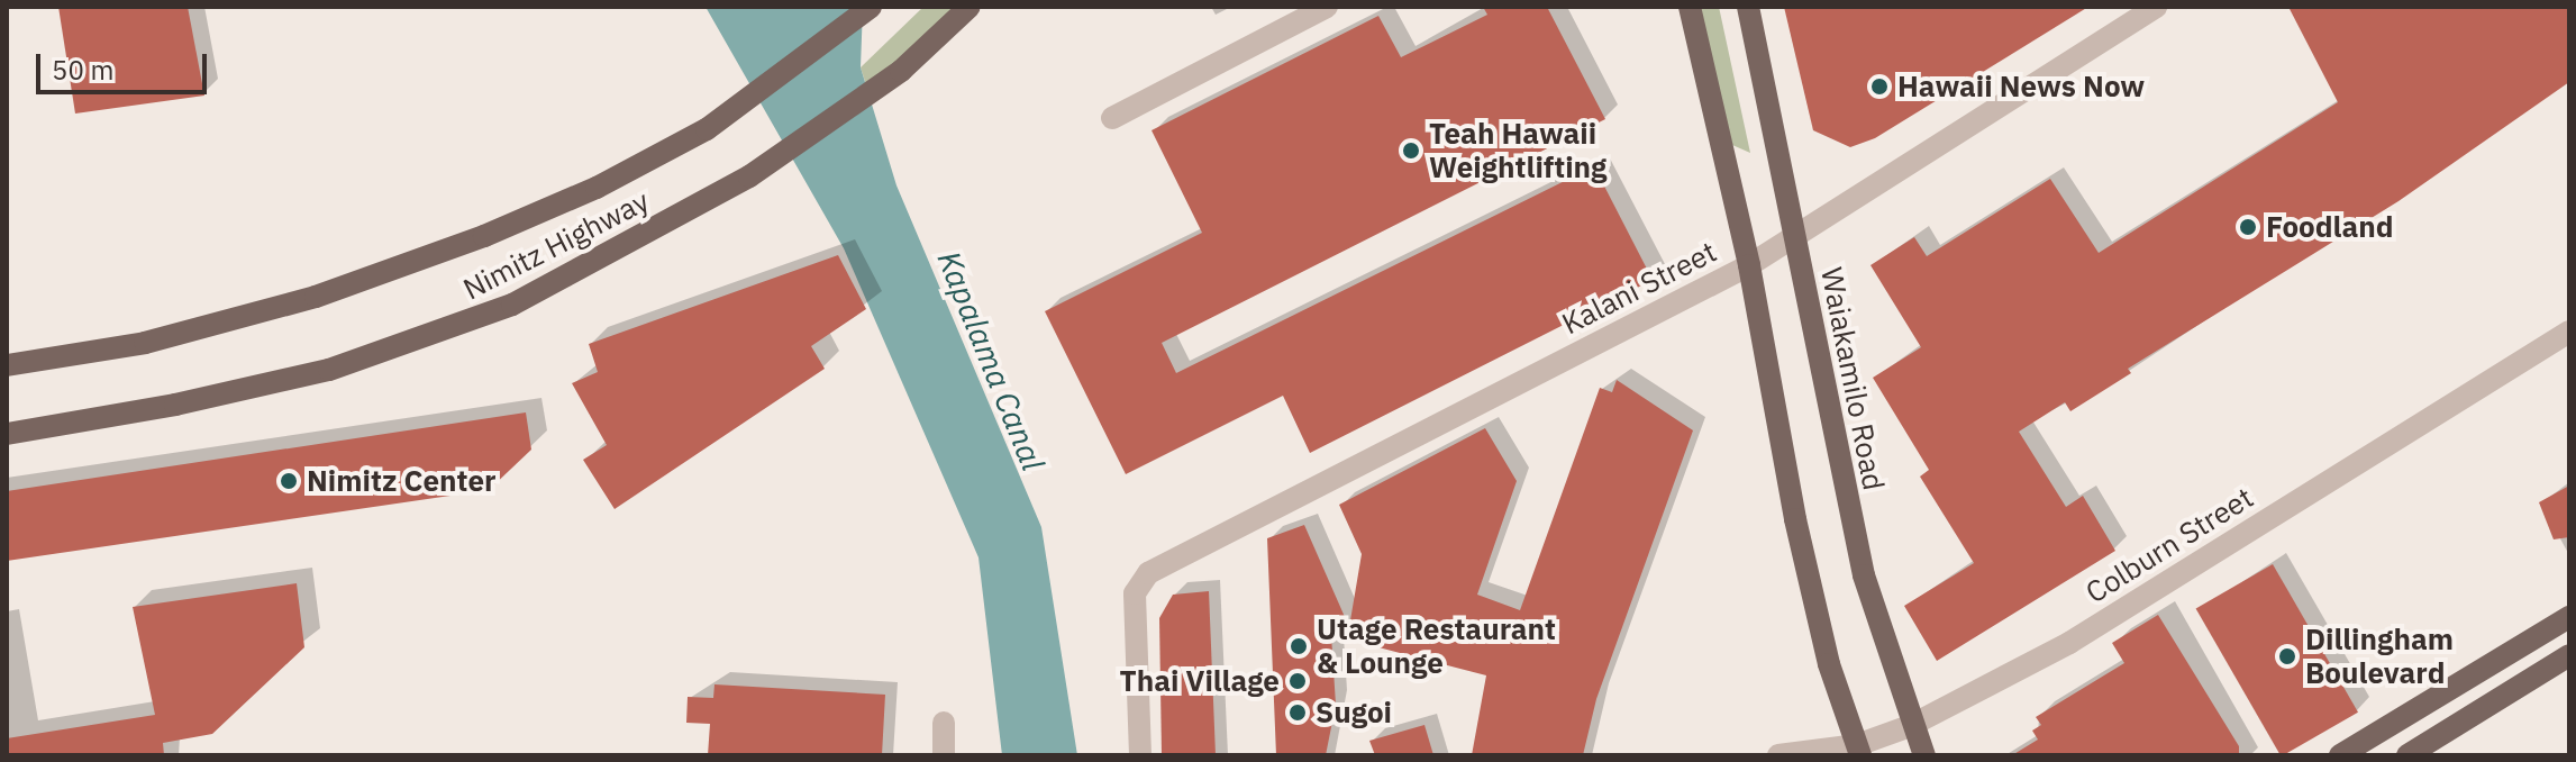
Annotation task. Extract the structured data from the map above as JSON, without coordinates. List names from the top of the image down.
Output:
{
  "streets": {
    "main road": ["Nimitz Highway", "Waiakamilo Road"],
    "street": ["Kalani Street", "Colburn Street"]
  },
  "crossings": [
    ["Kalani Street", "Waiakamilo Road"],
    ["Waiakamilo Road", "Colburn Street"]
  ],
  "water": ["Kapalama Canal"],
  "places": [
    "Hawaii News Now",
    "Teah Hawaii Weightlifting",
    "Foodland",
    "Nimitz Center",
    "Utage Restaurant & Lounge",
    "Dillingham Boulevard",
    "Thai Village",
    "Sugoi"
  ],
  "scale_bar": "50 m"
}
